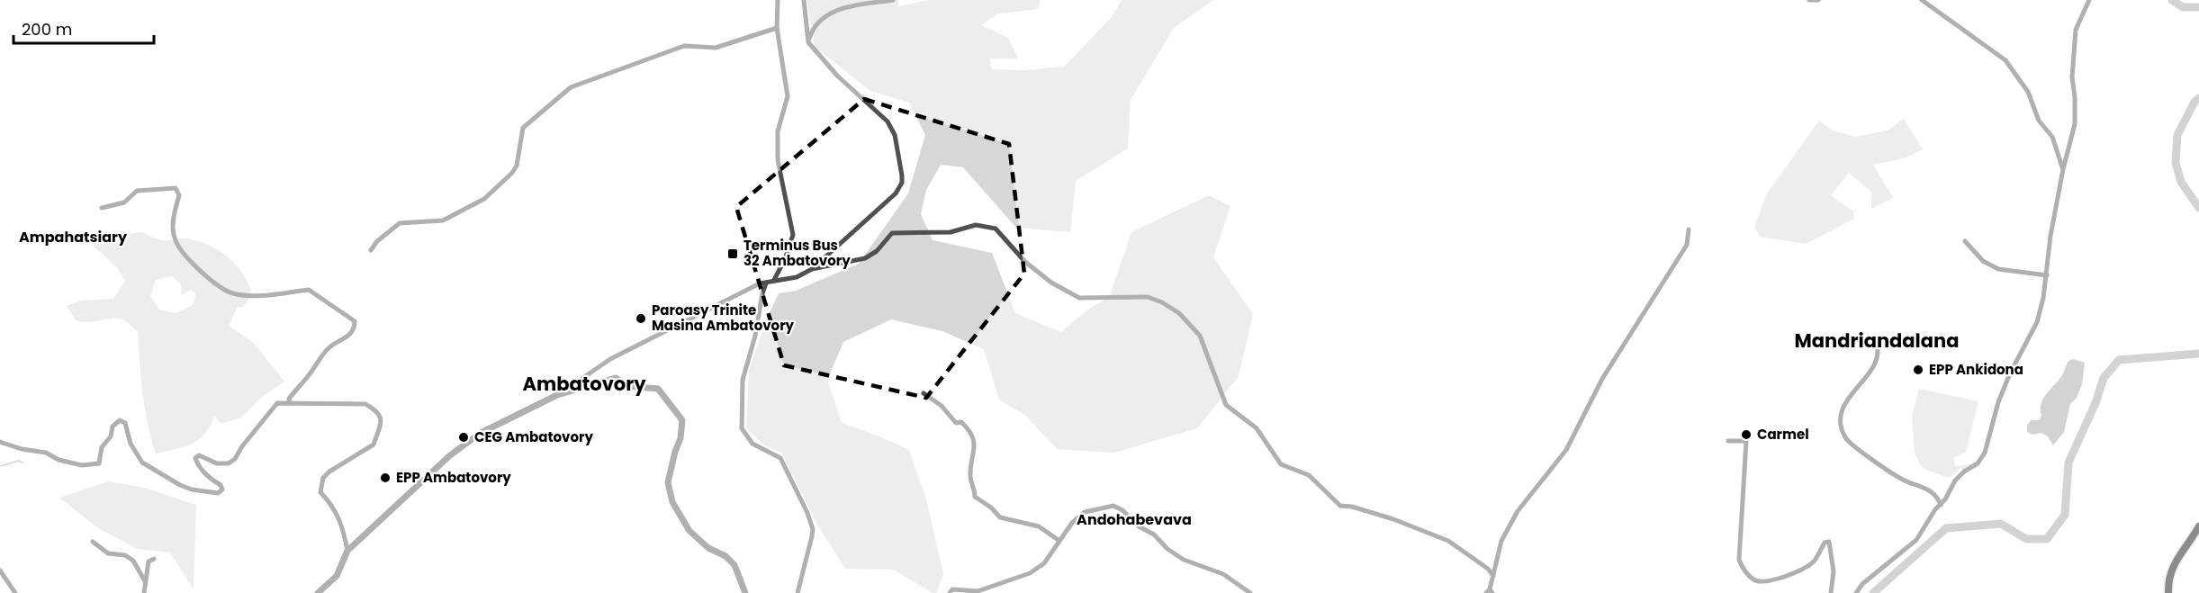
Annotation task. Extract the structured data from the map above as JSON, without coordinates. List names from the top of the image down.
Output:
{
  "districts": [
    "Ampahatsiary",
    "Mandriandalana",
    "Ambatovory",
    "Andohabevava"
  ],
  "places": {
    "transit": ["Terminus Bus 32 Ambatovory"],
    "other": [
      "Paroasy Trinite Masina Ambatovory",
      "EPP Ankidona",
      "Carmel",
      "CEG Ambatovory",
      "EPP Ambatovory"
    ]
  },
  "scale_bar": "200 m"
}
